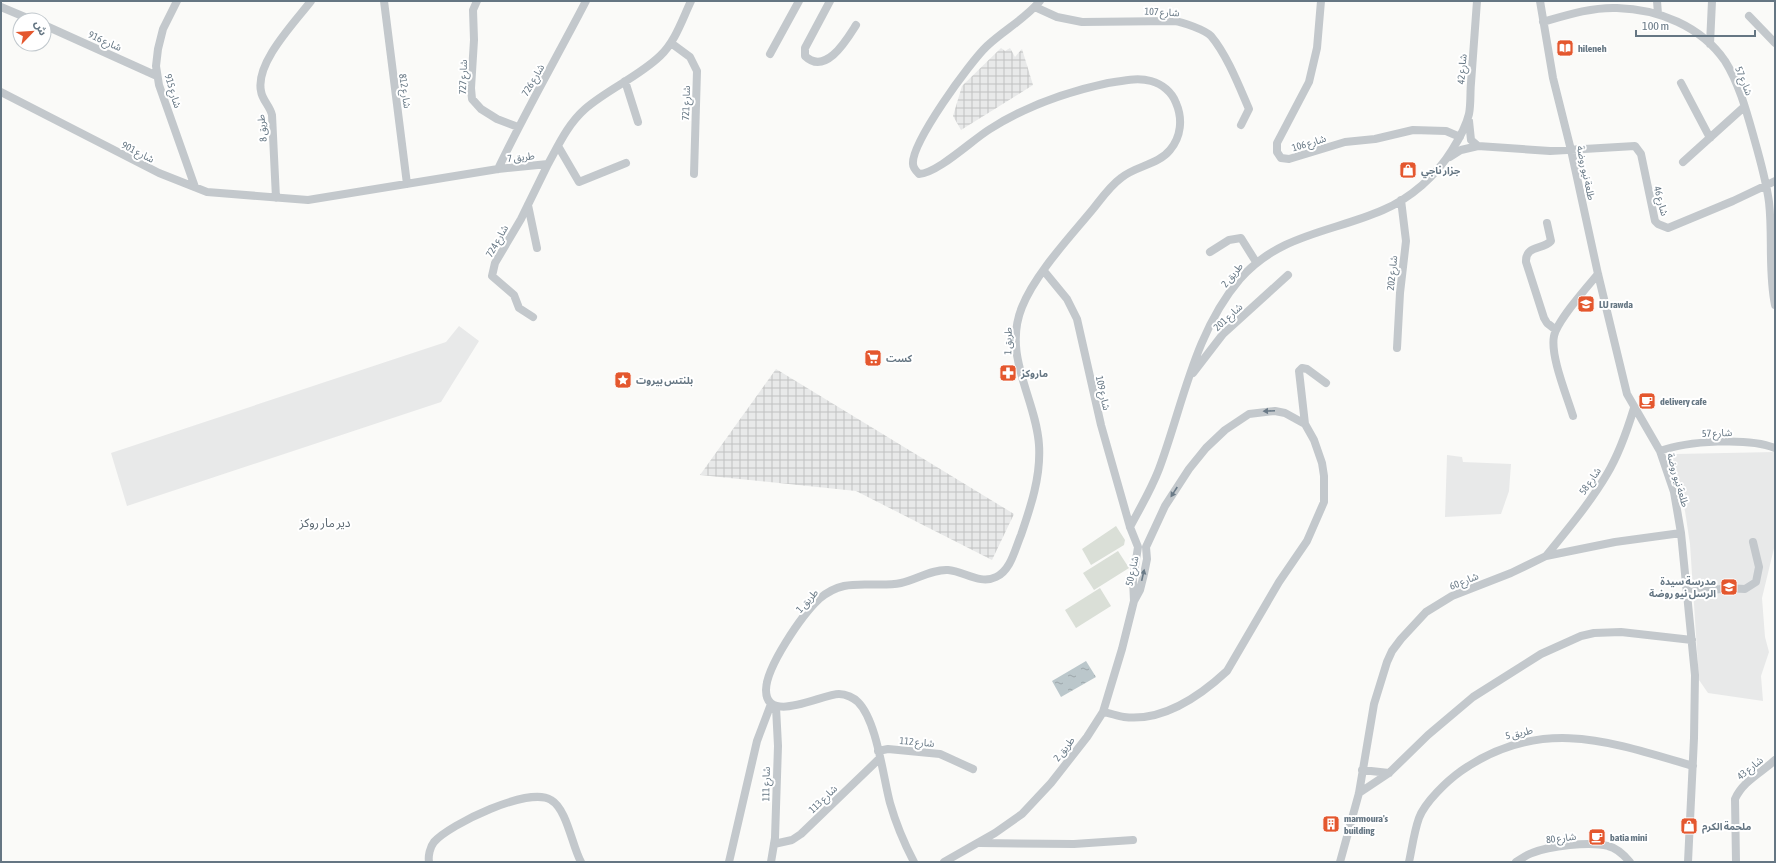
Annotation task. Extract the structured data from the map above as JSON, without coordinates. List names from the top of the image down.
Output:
{
  "streets": {
    "street": [
      "شارع 107",
      "شارع 916",
      "شارع 42",
      "شارع 727",
      "شارع 726",
      "شارع 57",
      "شارع 915",
      "شارع 812",
      "شارع 721",
      "طريق 8",
      "شارع 106",
      "شارع 901",
      "7 طريق",
      "طلعة نيو روضة",
      "شارع 46",
      "شارع 724",
      "شارع 202",
      "طريق 2",
      "شارع 201",
      "طريق 1",
      "شارع 109",
      "شارع 58",
      "شارع 50",
      "شارع 60",
      "طريق 5",
      "شارع 112",
      "شارع 43",
      "شارع 111",
      "شارع 113",
      "شارع 80"
    ]
  },
  "crossings": [
    ["شارع 107", "طريق 1"],
    ["شارع 916", "شارع 915"],
    ["شارع 42", "شارع 106"],
    ["شارع 42", "طريق 2"],
    ["شارع 727", "شارع 726"],
    ["شارع 726", "7 طريق"],
    ["شارع 57", "طلعة نيو روضة"],
    ["شارع 57", "شارع 46"],
    ["شارع 915", "شارع 901"],
    ["شارع 812", "7 طريق"],
    ["شارع 721", "7 طريق"],
    ["طريق 8", "شارع 901"],
    ["طريق 8", "7 طريق"],
    ["شارع 106", "طريق 2"],
    ["شارع 901", "7 طريق"],
    ["7 طريق", "شارع 724"],
    ["طلعة نيو روضة", "شارع 46"],
    ["طلعة نيو روضة", "شارع 58"],
    ["طلعة نيو روضة", "شارع 60"],
    ["طلعة نيو روضة", "طريق 5"],
    ["شارع 202", "طريق 2"],
    ["طريق 2", "شارع 201"],
    ["طريق 2", "شارع 109"],
    ["طريق 2", "شارع 50"],
    ["طريق 1", "شارع 109"],
    ["طريق 1", "شارع 111"],
    ["شارع 109", "شارع 50"],
    ["شارع 58", "شارع 60"],
    ["شارع 112", "شارع 113"],
    ["شارع 111", "شارع 113"]
  ],
  "districts": ["دير مار روكز"],
  "places": {
    "library": ["hileneh"],
    "shop": ["جزار ناجي", "ملحمة الكرم"],
    "school or university": ["LU rawda", "مدرسة سيدة الرسل نيو روضة"],
    "supermarket": ["كست"],
    "pharmacy": ["ماروكز"],
    "place": ["بلنتس بيروت"],
    "cafe": ["delivery cafe", "batia mini"],
    "building": ["marmoura's building"]
  },
  "scale_bar": "100 m",
  "north": "top right"
}
